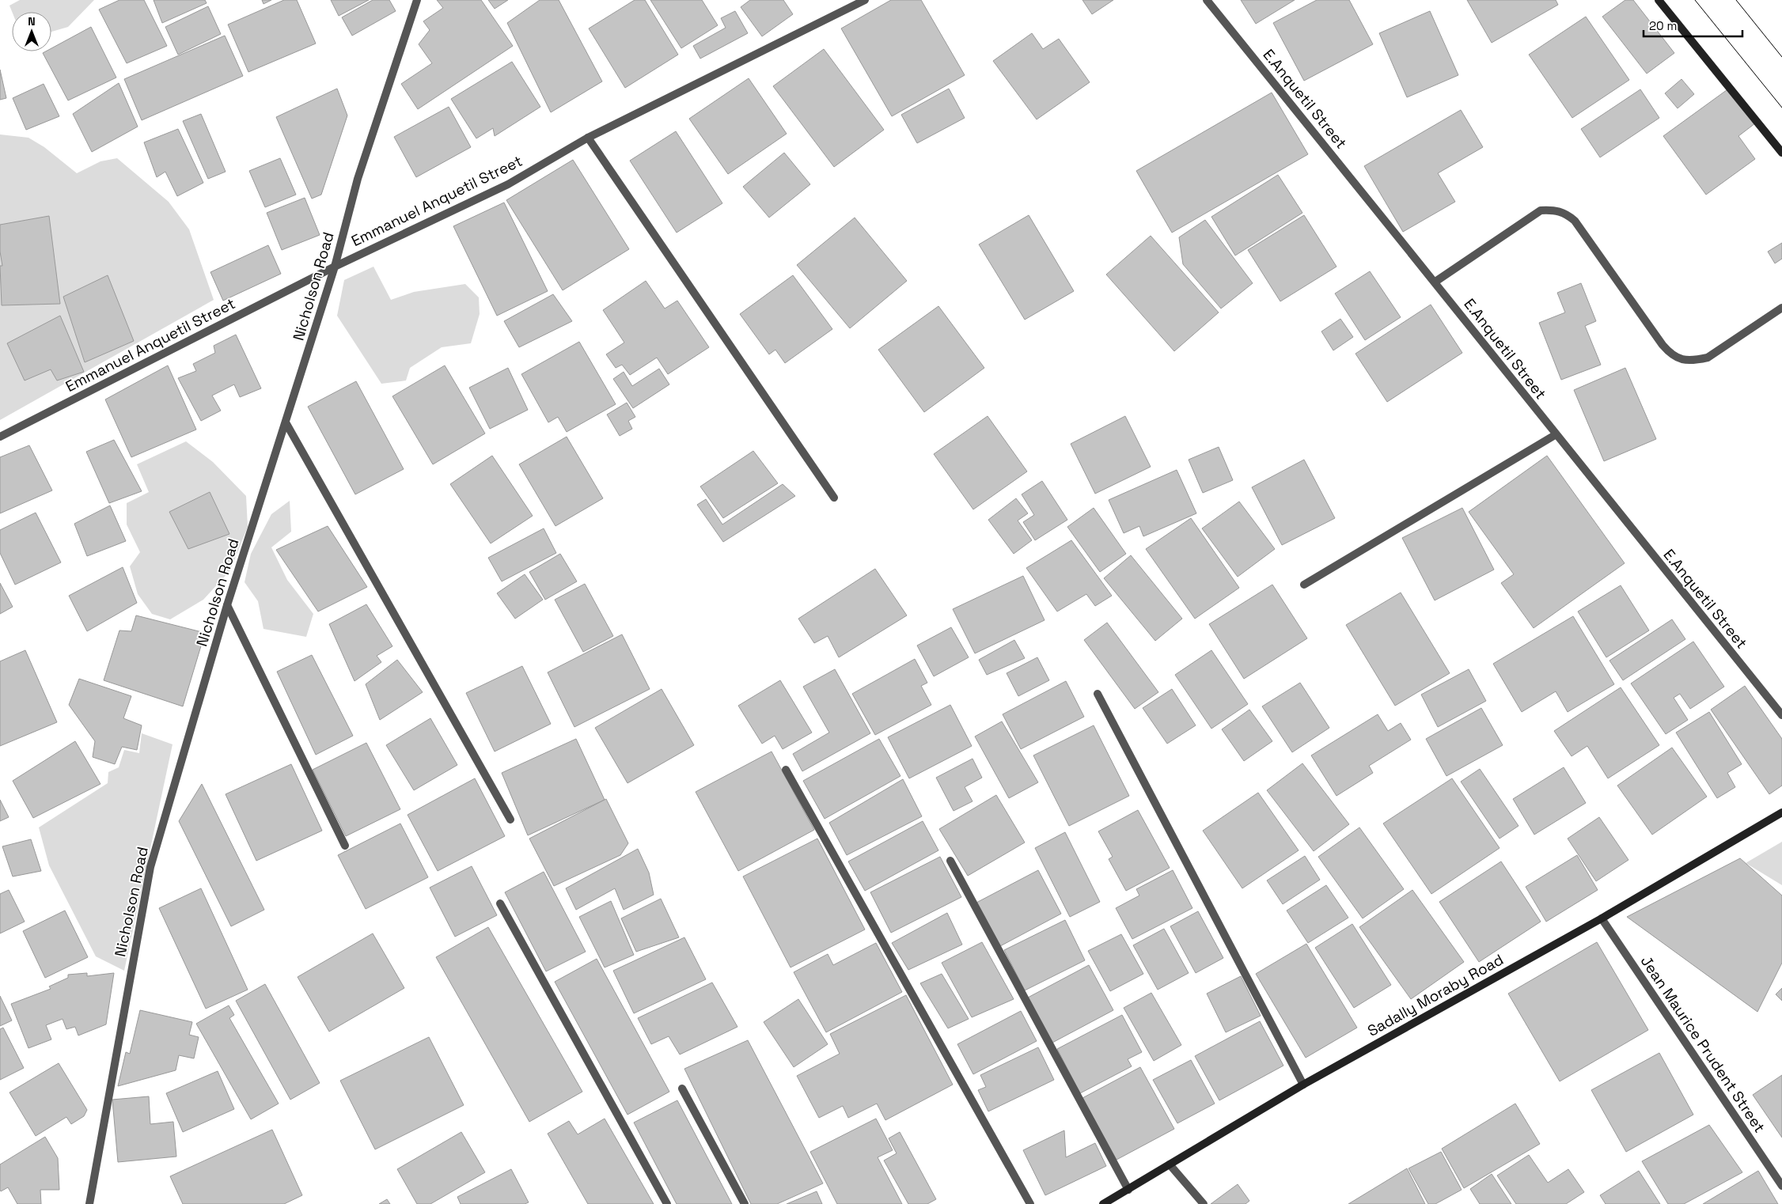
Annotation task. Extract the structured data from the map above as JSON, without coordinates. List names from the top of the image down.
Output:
{
  "streets": {
    "street": [
      "E.Anquetil Street",
      "Emmanuel Anquetil Street",
      "Nicholson Road",
      "Sadally Moraby Road",
      "Jean Maurice Prudent Street"
    ]
  },
  "crossings": [
    ["Emmanuel Anquetil Street", "Nicholson Road"],
    ["Sadally Moraby Road", "Jean Maurice Prudent Street"]
  ],
  "scale_bar": "20 m",
  "north": "top"
}
